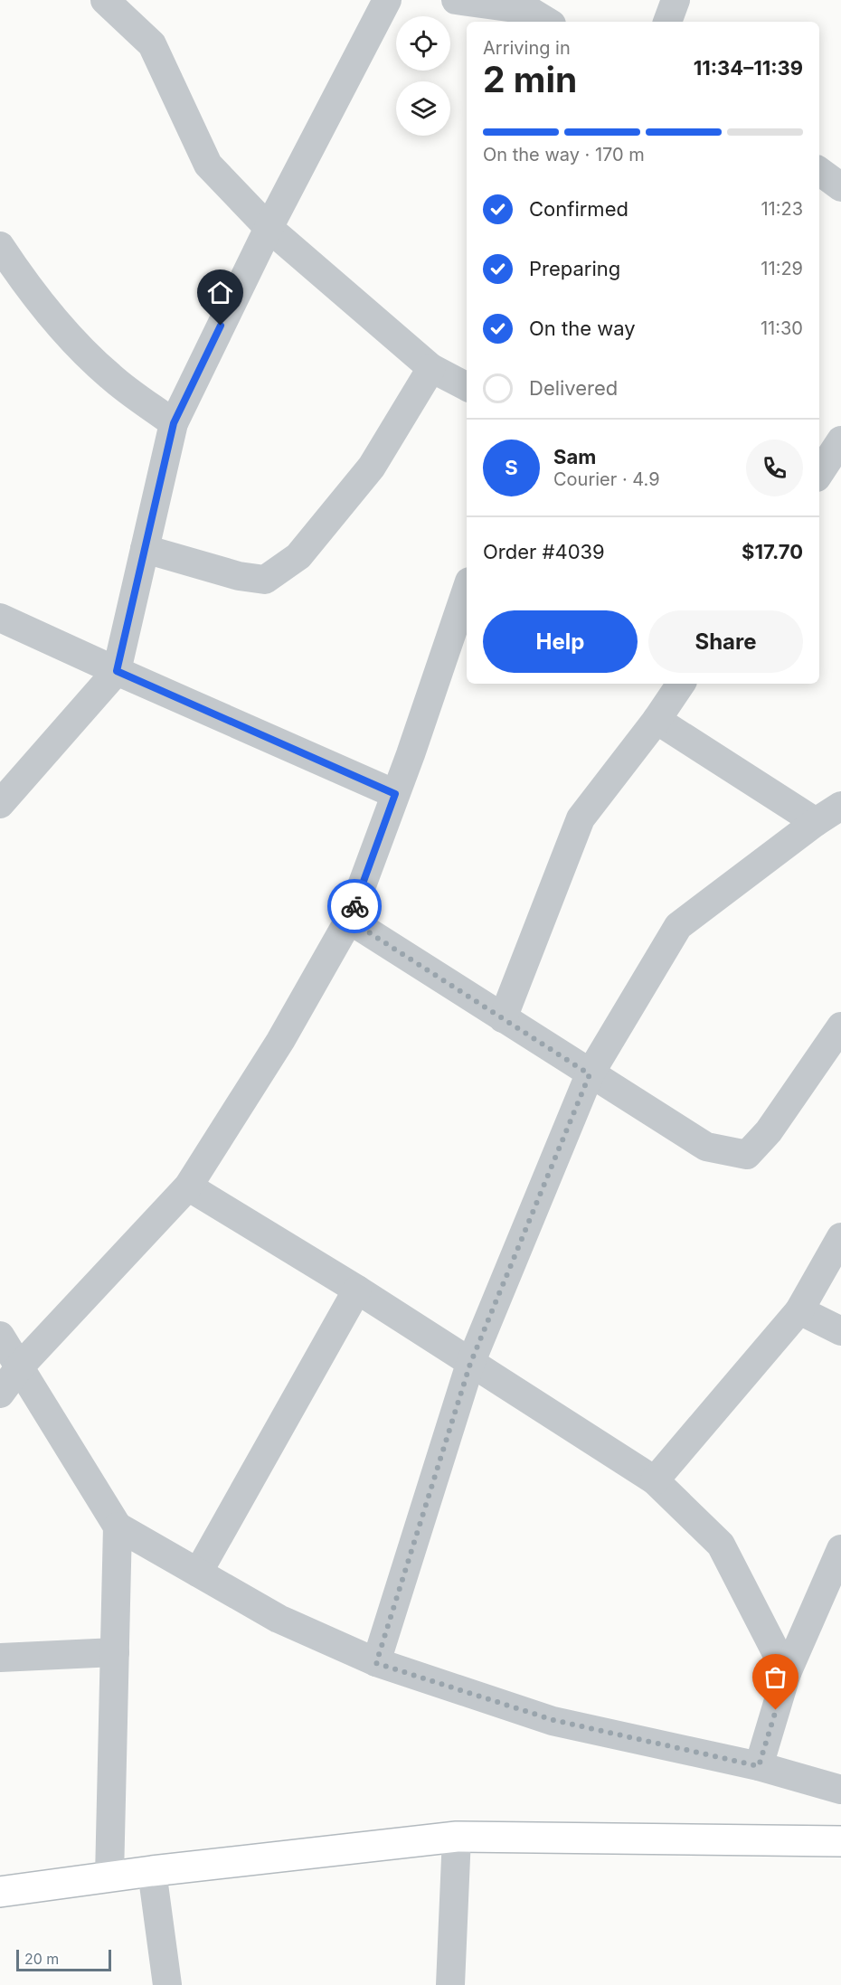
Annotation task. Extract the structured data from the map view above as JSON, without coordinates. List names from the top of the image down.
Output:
{
  "scale_bar": "20 m",
  "page": {
    "heading": ["2 min", "Arriving in", "11:34–11:39"],
    "panel": [
      "Sam",
      "Courier · 4.9",
      "Order #4039",
      "$17.70"
    ],
    "bar": "On the way · 170 m",
    "list": [
      ["Confirmed", "11:23"],
      ["Preparing", "11:29"],
      ["On the way", "11:30"],
      "Delivered"
    ],
    "round": "S",
    "buttons": ["Help", "Share"],
    "scale": "20 m"
  }
}
